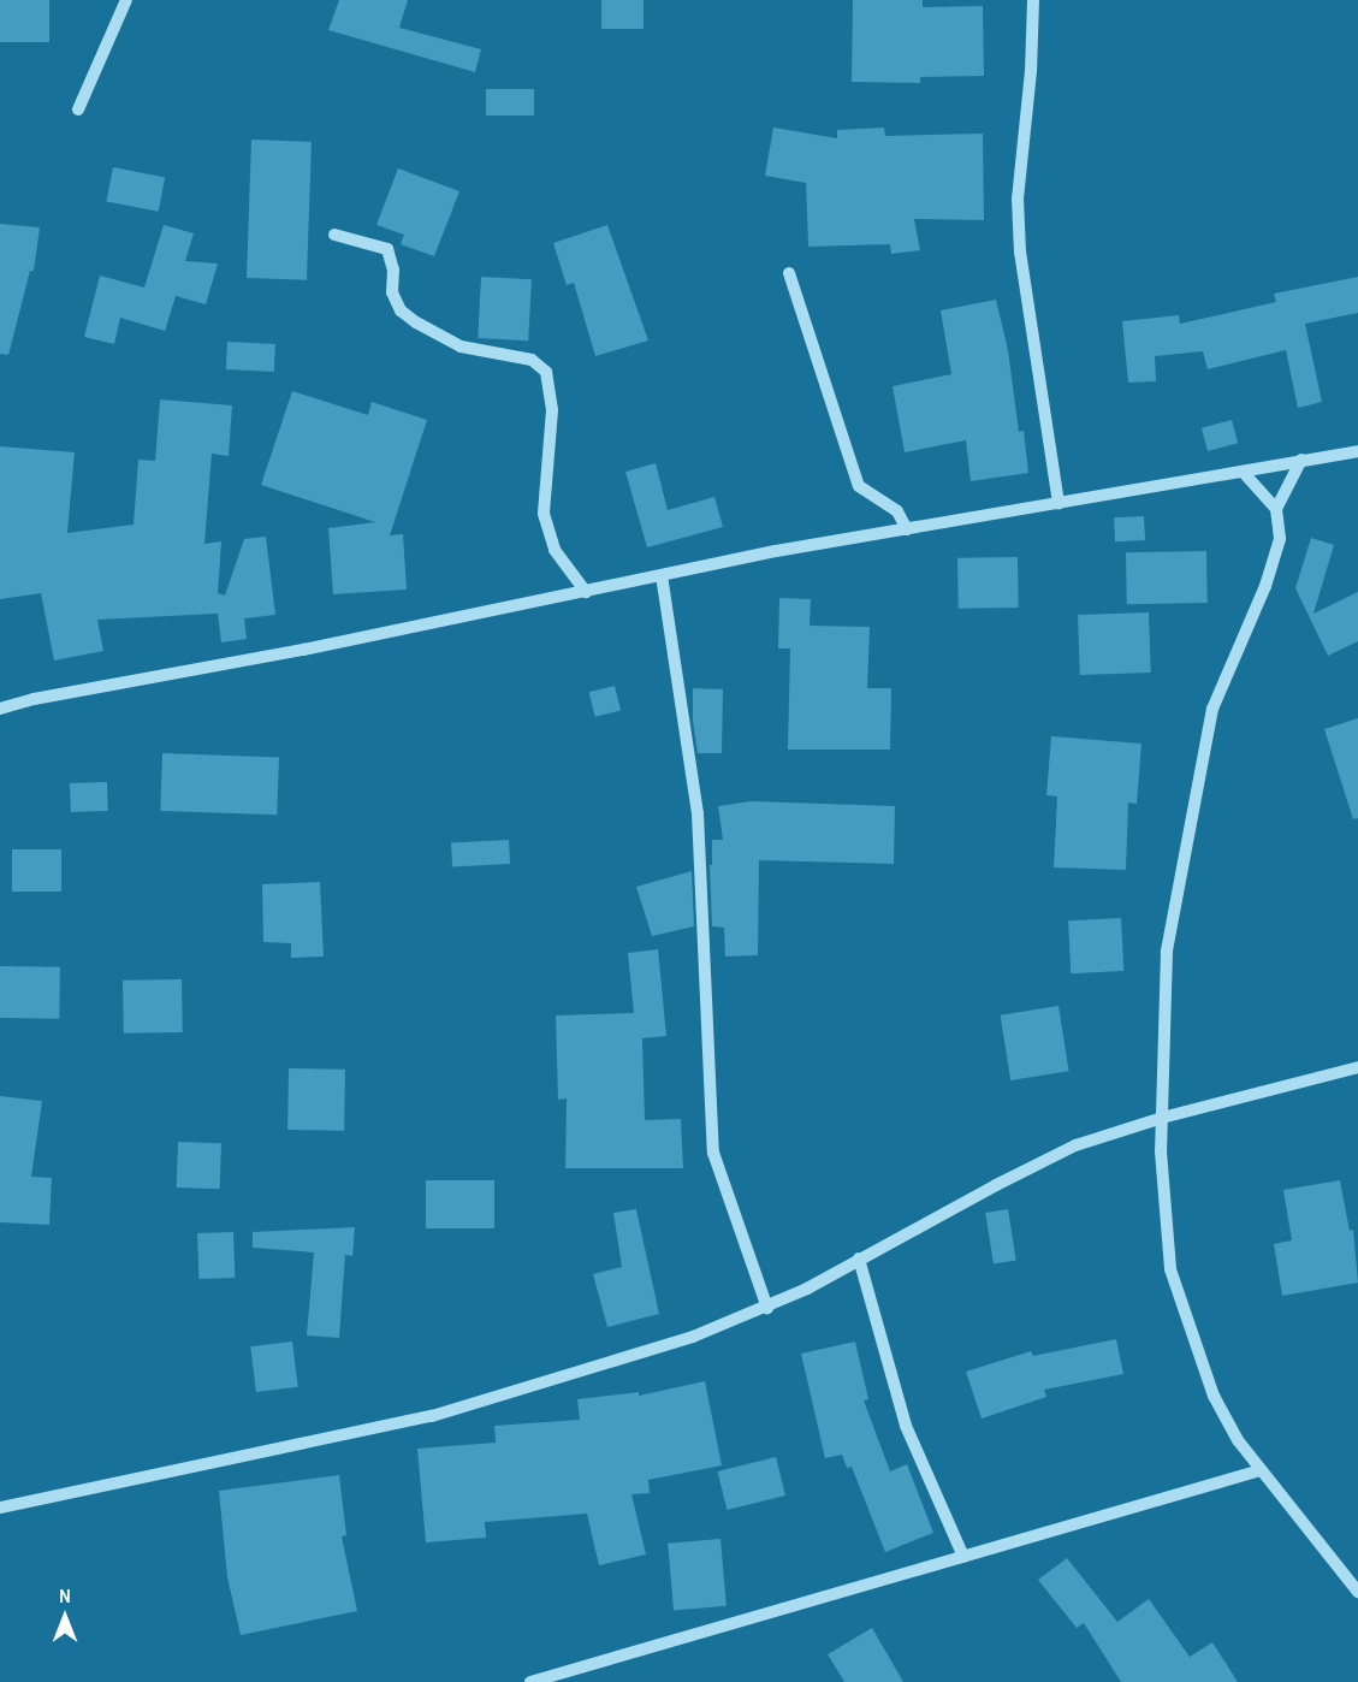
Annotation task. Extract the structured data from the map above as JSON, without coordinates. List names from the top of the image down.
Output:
{
  "north": "top"
}
